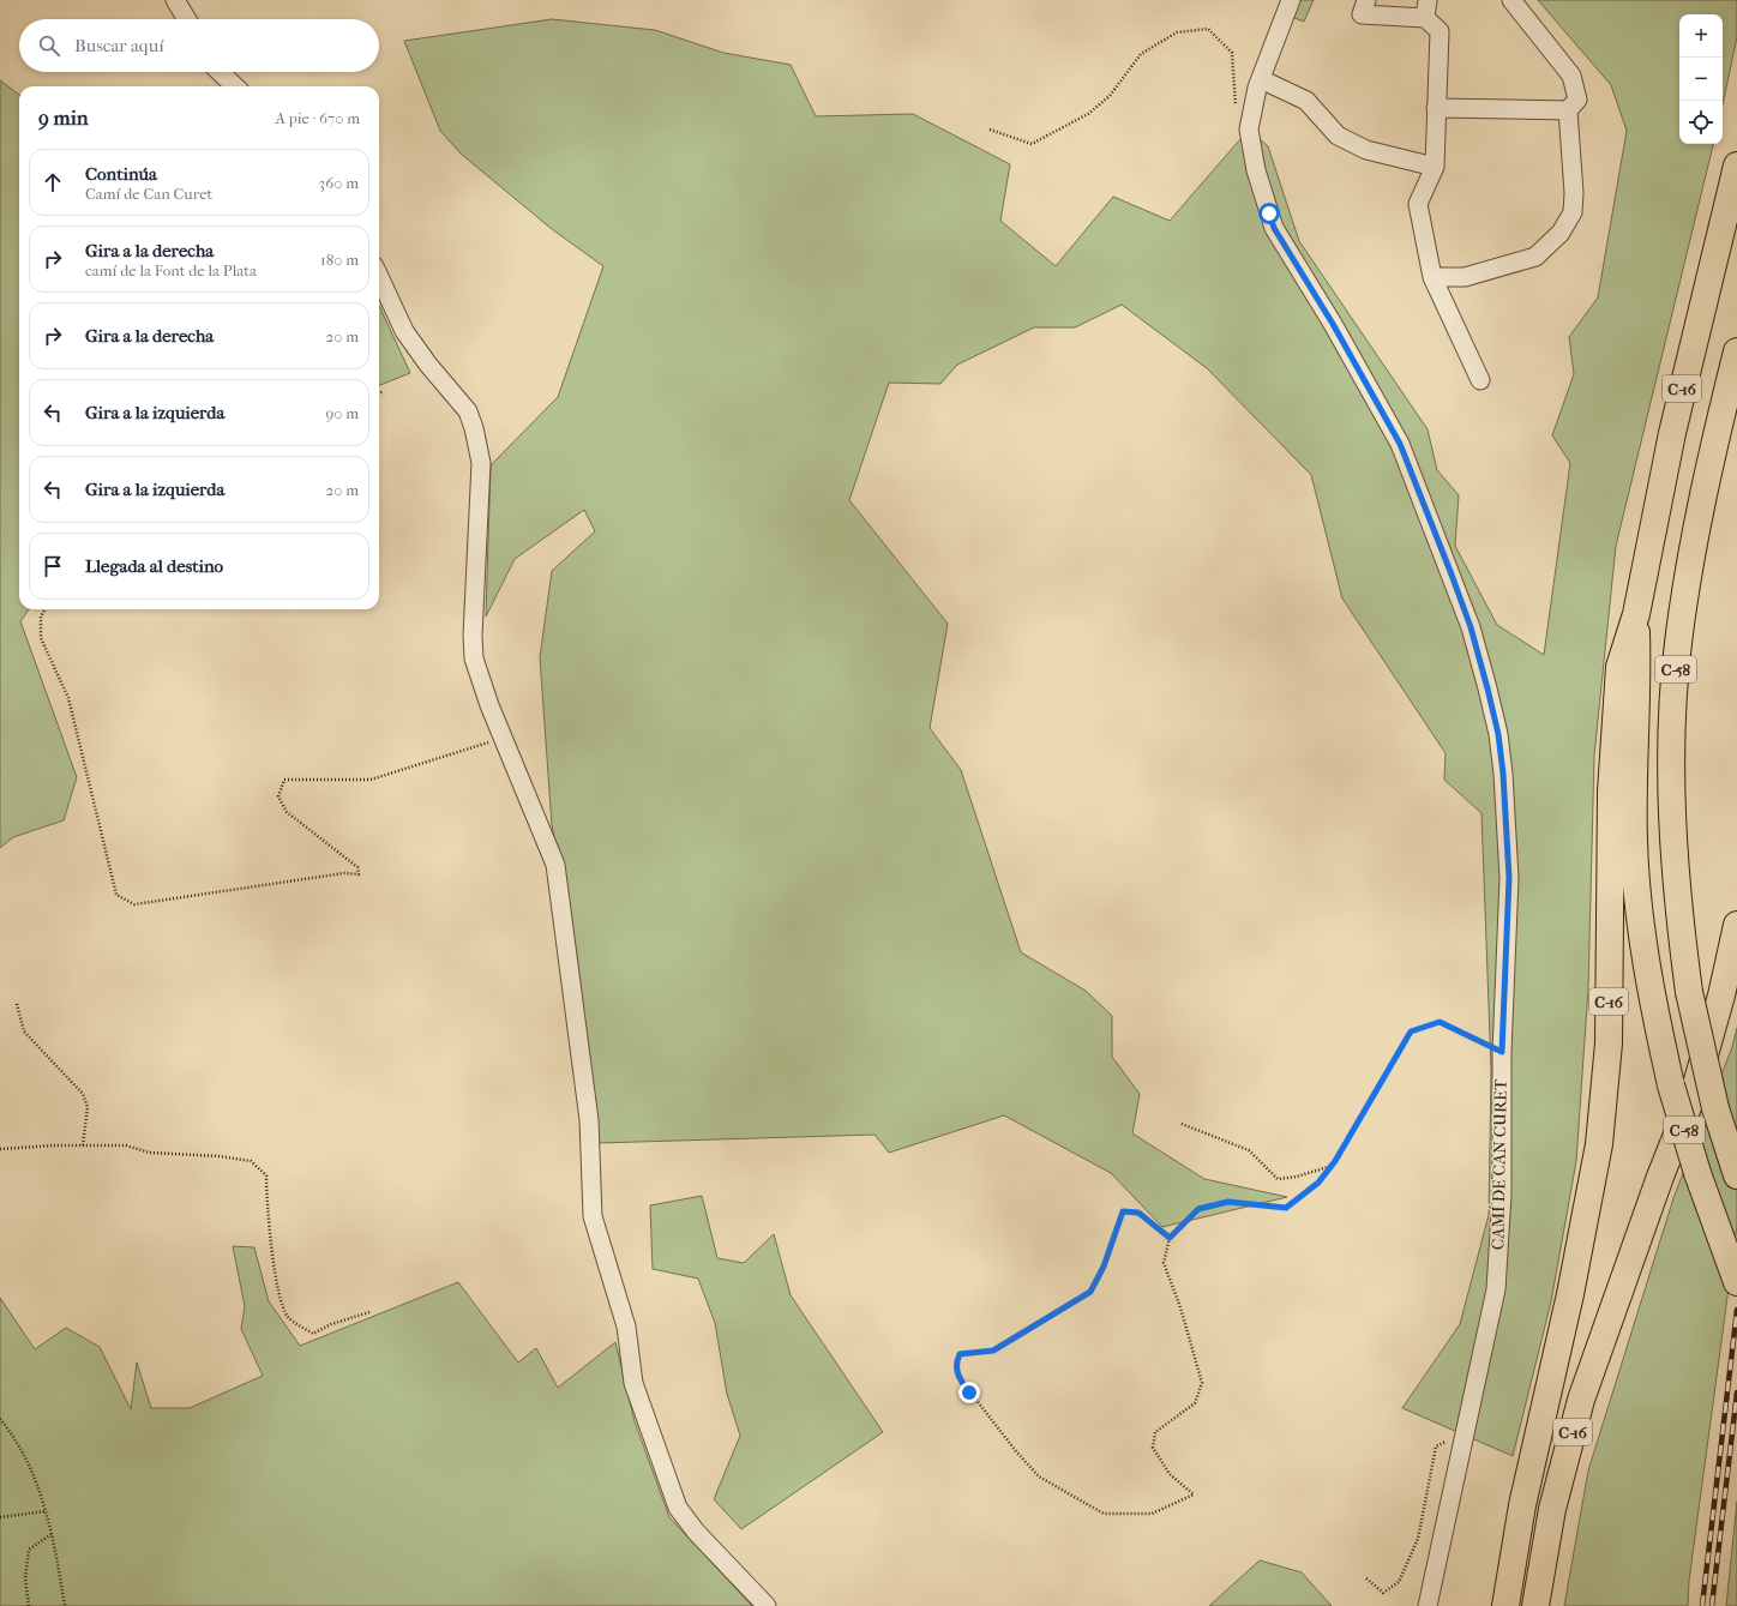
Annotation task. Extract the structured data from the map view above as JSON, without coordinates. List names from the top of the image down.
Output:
{
  "streets": {
    "highway": ["C-16", "C-58"],
    "street": ["CAMÍ DE CAN CURET"]
  },
  "crossings": [
    ["C-16", "C-58"]
  ],
  "page": {
    "map_buttons": ["+", "−"],
    "search": "Buscar aquí",
    "heading": ["9 min", "A pie · 670 m"],
    "list": [
      ["Continúa", "Camí de Can Curet", "360 m"],
      ["Gira a la derecha", "camí de la Font de la Plata", "180 m"],
      ["Gira a la derecha", "20 m"],
      ["Gira a la izquierda", "90 m"],
      ["Gira a la izquierda", "20 m"],
      "Llegada al destino"
    ]
  }
}
